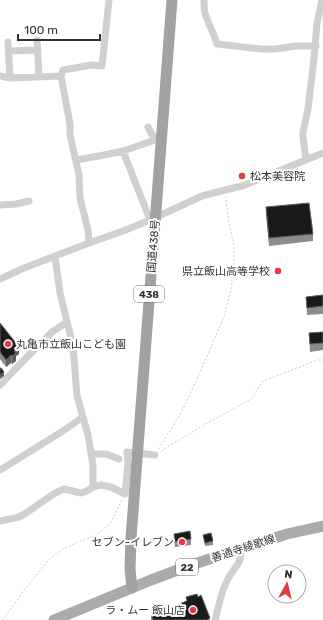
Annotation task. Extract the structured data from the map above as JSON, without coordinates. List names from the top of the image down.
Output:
{
  "streets": {
    "highway": ["国道438号", "438"],
    "main road": ["善通寺綾歌線", "22"]
  },
  "crossings": [
    ["国道438号", "善通寺綾歌線"]
  ],
  "places": [
    "松本美容院",
    "県立飯山高等学校",
    "丸亀市立飯山こども園",
    "セブン-イレブン",
    "ラ・ムー 飯山店"
  ],
  "scale_bar": "100 m",
  "north": "top"
}
